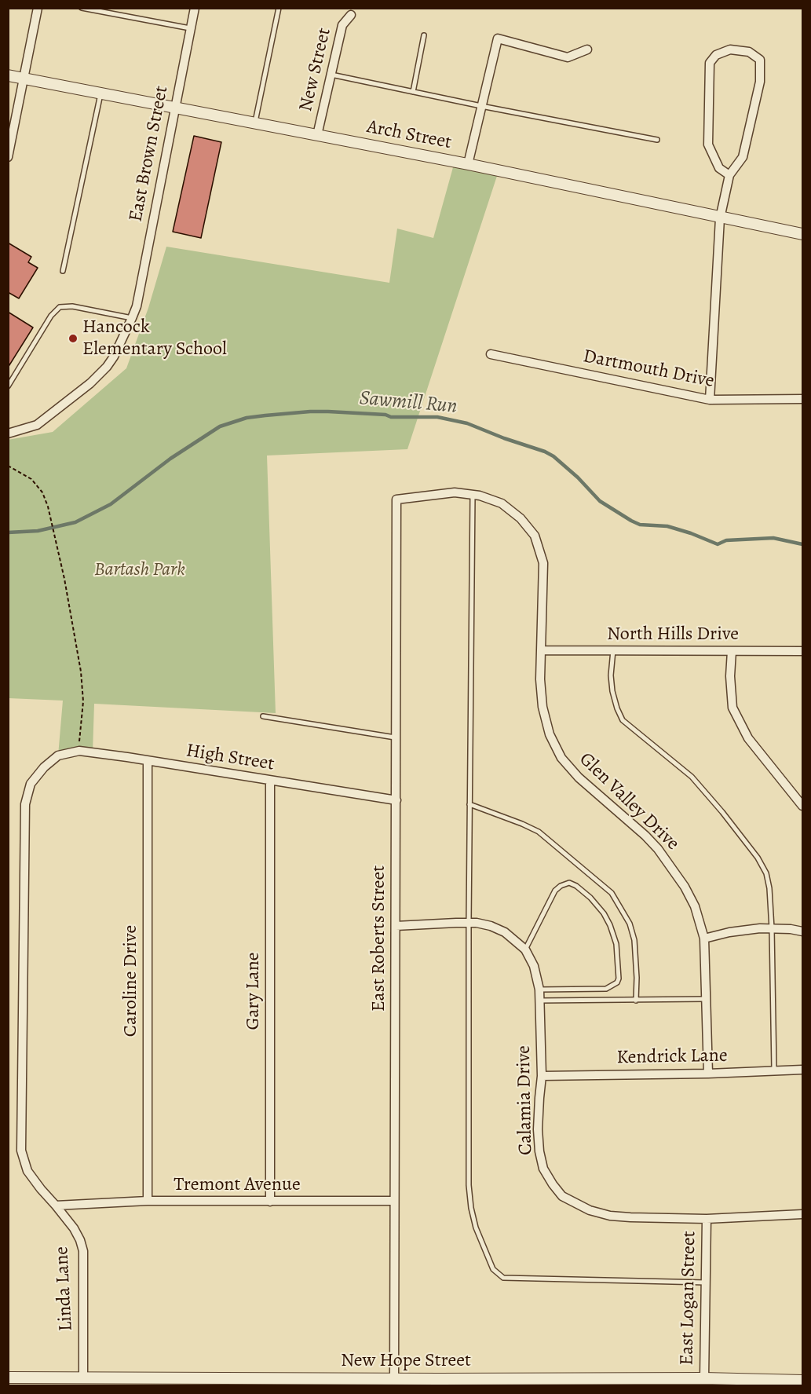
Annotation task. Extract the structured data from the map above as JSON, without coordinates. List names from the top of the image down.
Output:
{
  "streets": {
    "street": [
      "New Street",
      "Arch Street",
      "East Brown Street",
      "Dartmouth Drive",
      "North Hills Drive",
      "High Street",
      "Glen Valley Drive",
      "East Roberts Street",
      "Caroline Drive",
      "Gary Lane",
      "Kendrick Lane",
      "Calamia Drive",
      "Tremont Avenue",
      "Linda Lane",
      "East Logan Street",
      "New Hope Street"
    ]
  },
  "crossings": [
    ["New Street", "Arch Street"],
    ["Arch Street", "East Brown Street"],
    ["North Hills Drive", "Glen Valley Drive"],
    ["High Street", "East Roberts Street"],
    ["High Street", "Caroline Drive"],
    ["High Street", "Gary Lane"],
    ["High Street", "Linda Lane"],
    ["Glen Valley Drive", "East Roberts Street"],
    ["Glen Valley Drive", "Kendrick Lane"],
    ["East Roberts Street", "Calamia Drive"],
    ["East Roberts Street", "Tremont Avenue"],
    ["East Roberts Street", "New Hope Street"],
    ["Caroline Drive", "Tremont Avenue"],
    ["Gary Lane", "Tremont Avenue"],
    ["Kendrick Lane", "Calamia Drive"],
    ["Calamia Drive", "East Logan Street"],
    ["Tremont Avenue", "Linda Lane"],
    ["Linda Lane", "New Hope Street"],
    ["East Logan Street", "New Hope Street"]
  ],
  "water": ["Sawmill Run"],
  "parks": ["Bartash Park"],
  "places": ["Hancock Elementary School"]
}
